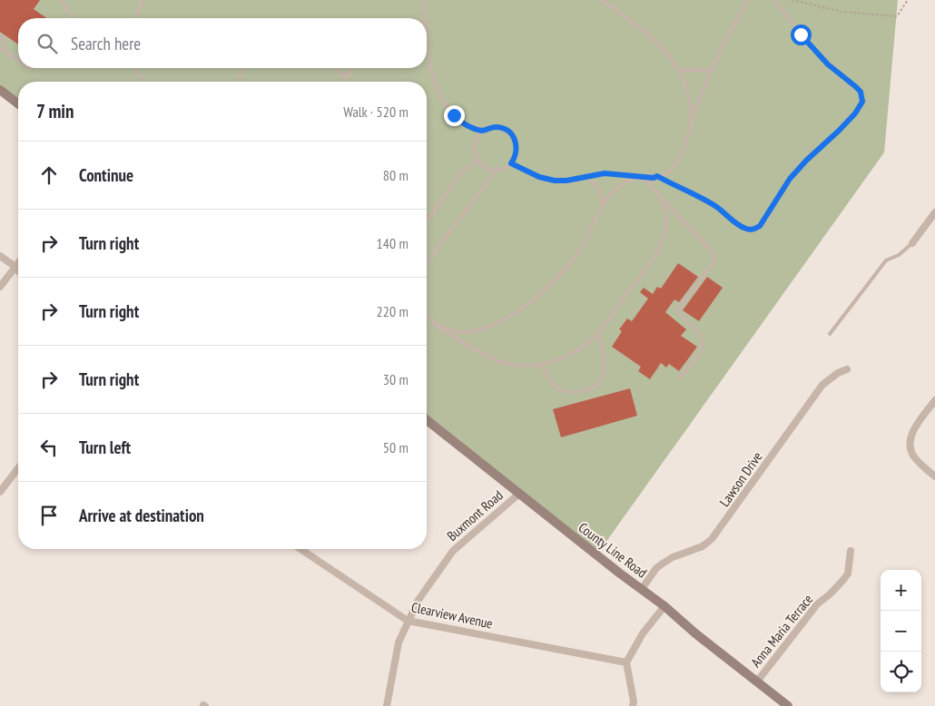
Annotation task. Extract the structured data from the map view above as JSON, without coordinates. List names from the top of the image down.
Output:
{
  "streets": {
    "main road": ["County Line Road"],
    "street": [
      "Lawson Drive",
      "Buxmont Road",
      "Clearview Avenue",
      "Anna Maria Terrace"
    ]
  },
  "crossings": [
    ["Lawson Drive", "County Line Road"],
    ["Buxmont Road", "County Line Road"],
    ["Buxmont Road", "Clearview Avenue"],
    ["County Line Road", "Anna Maria Terrace"]
  ],
  "page": {
    "search": "Search here",
    "heading": ["7 min", "Walk · 520 m"],
    "list": [
      ["Continue", "80 m"],
      ["Turn right", "140 m"],
      ["Turn right", "220 m"],
      ["Turn right", "30 m"],
      ["Turn left", "50 m"],
      "Arrive at destination"
    ],
    "map_buttons": ["+", "−"]
  }
}
